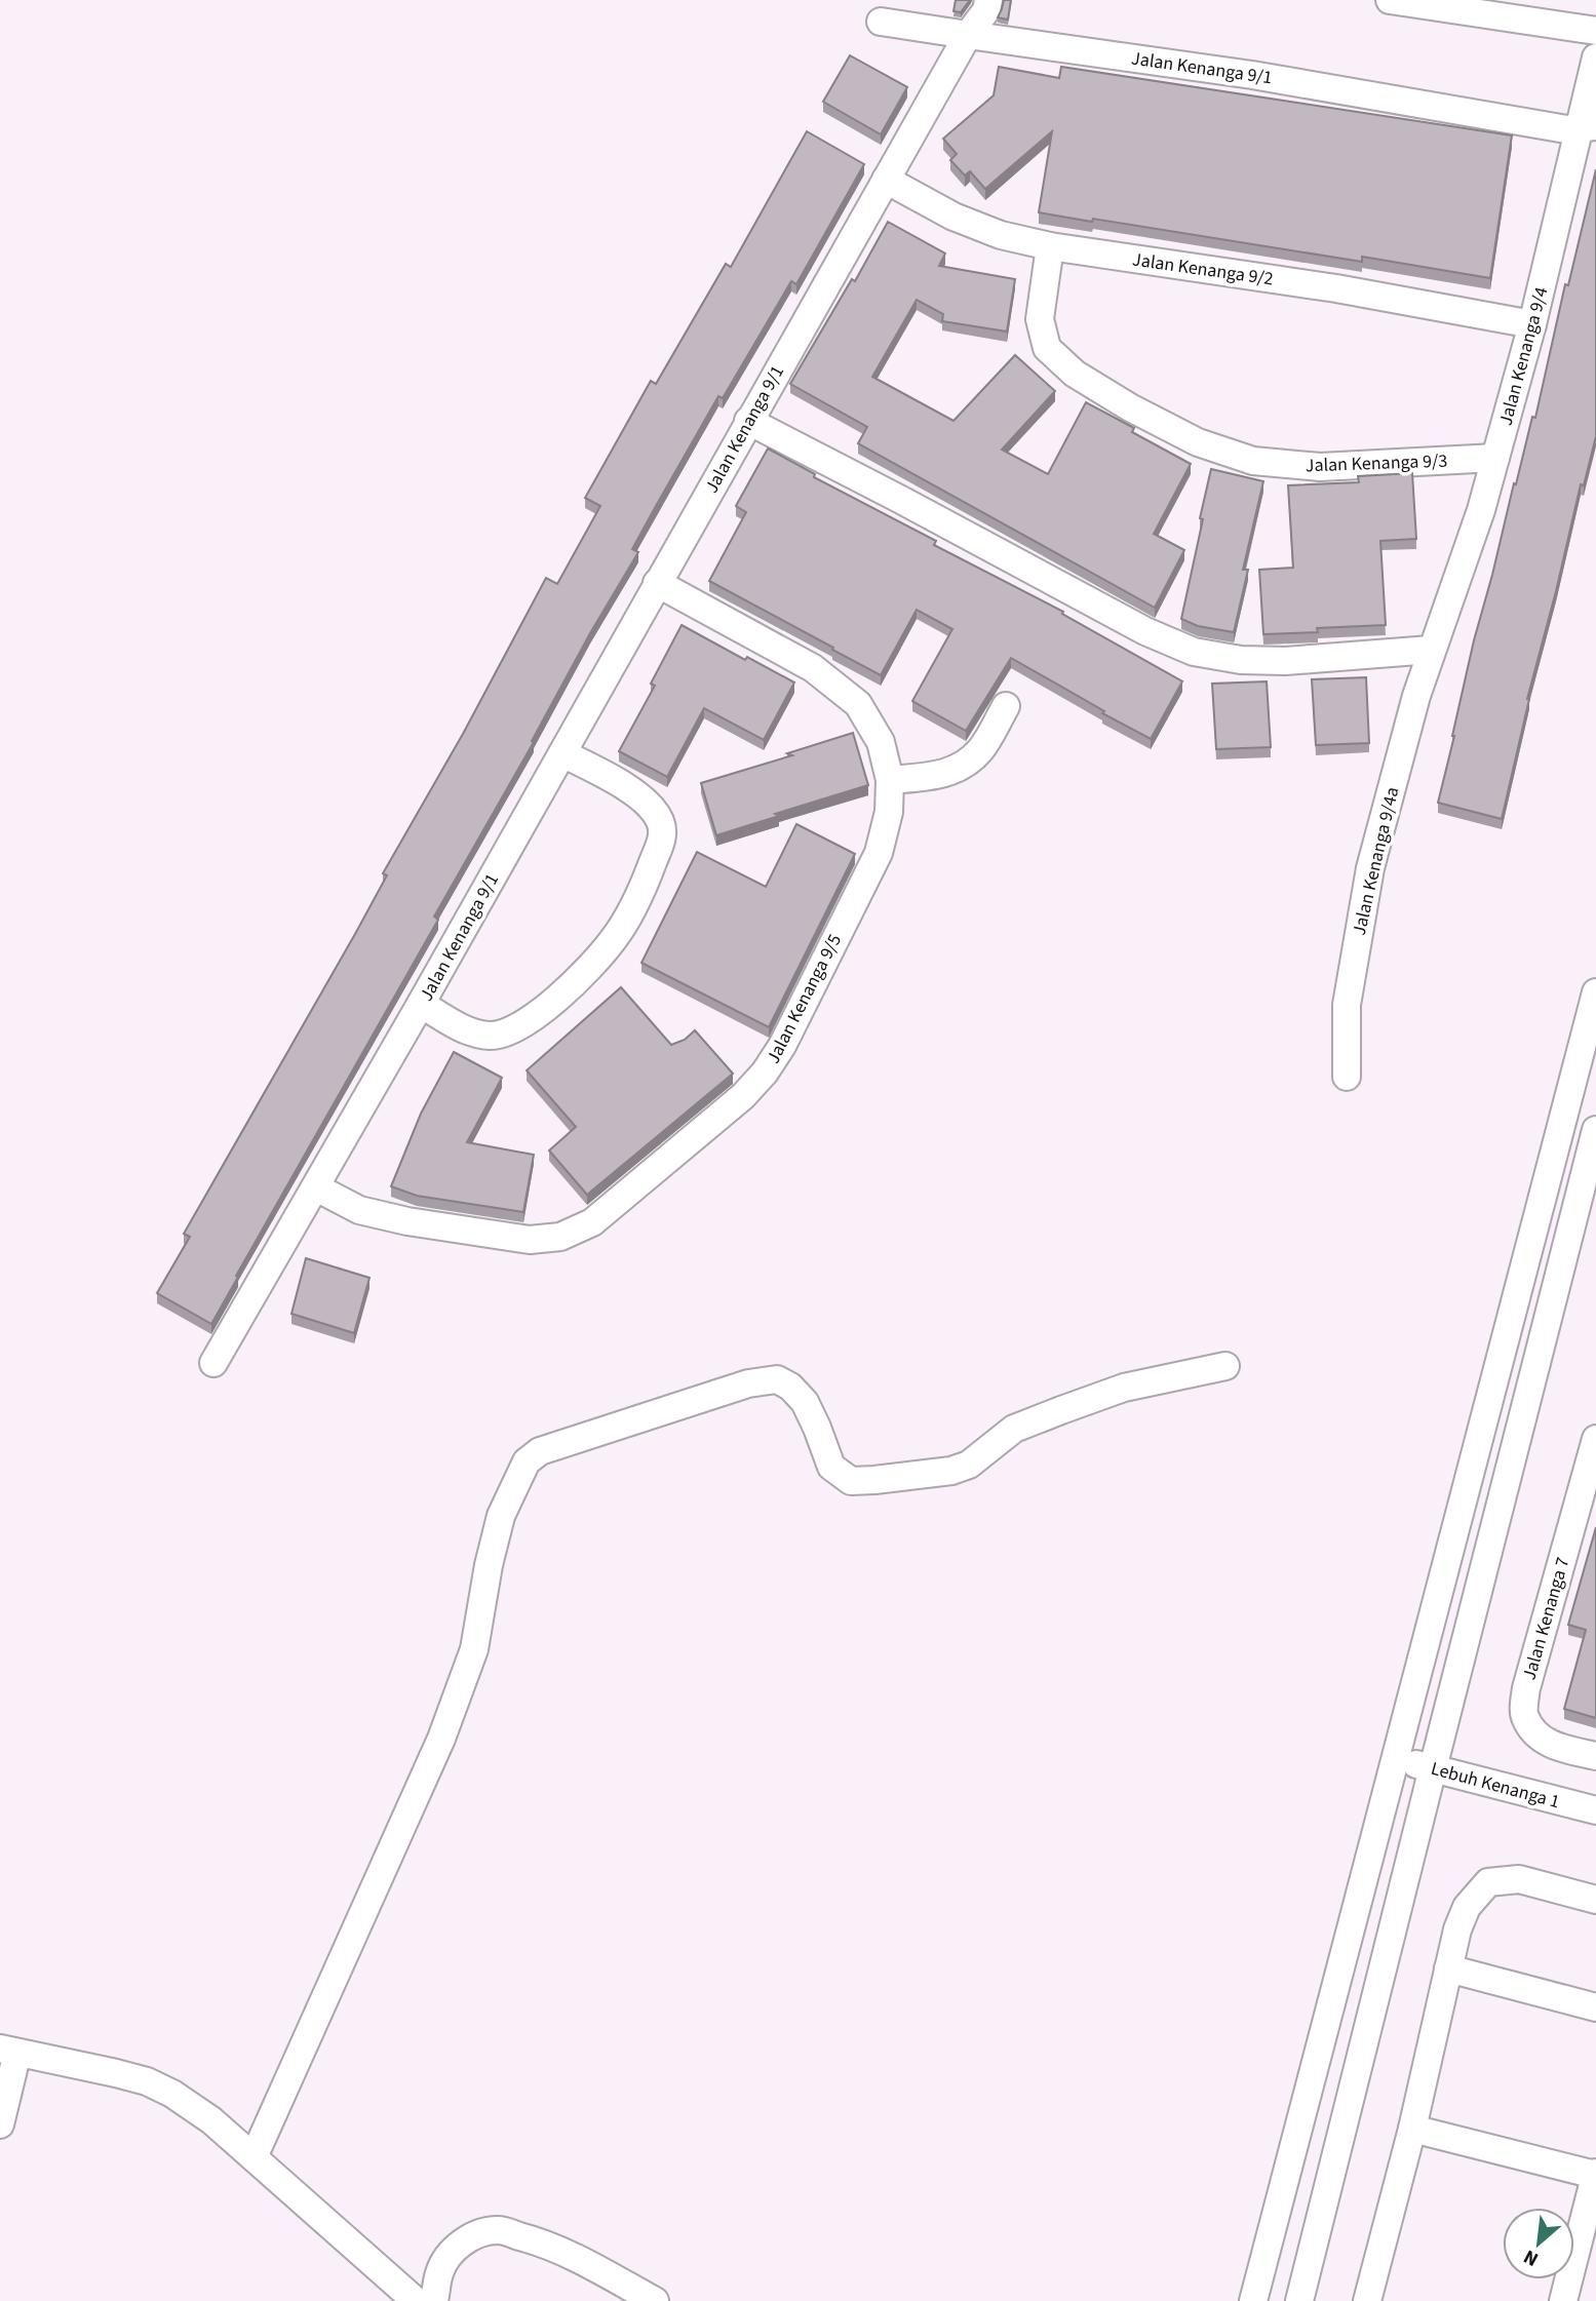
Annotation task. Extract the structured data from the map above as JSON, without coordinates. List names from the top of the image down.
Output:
{
  "streets": {
    "street": [
      "Jalan Kenanga 9/1",
      "Jalan Kenanga 9/2",
      "Jalan Kenanga 9/4",
      "Jalan Kenanga 9/3",
      "Jalan Kenanga 9/4a",
      "Jalan Kenanga 9/5",
      "Jalan Kenanga 7",
      "Lebuh Kenanga 1"
    ]
  },
  "crossings": [
    ["Jalan Kenanga 9/1", "Jalan Kenanga 9/2"],
    ["Jalan Kenanga 9/1", "Jalan Kenanga 9/4"],
    ["Jalan Kenanga 9/1", "Jalan Kenanga 9/5"],
    ["Jalan Kenanga 9/2", "Jalan Kenanga 9/4"],
    ["Jalan Kenanga 9/2", "Jalan Kenanga 9/3"],
    ["Jalan Kenanga 9/4", "Jalan Kenanga 9/3"],
    ["Jalan Kenanga 9/4", "Jalan Kenanga 9/4a"]
  ],
  "north": "bottom left"
}
